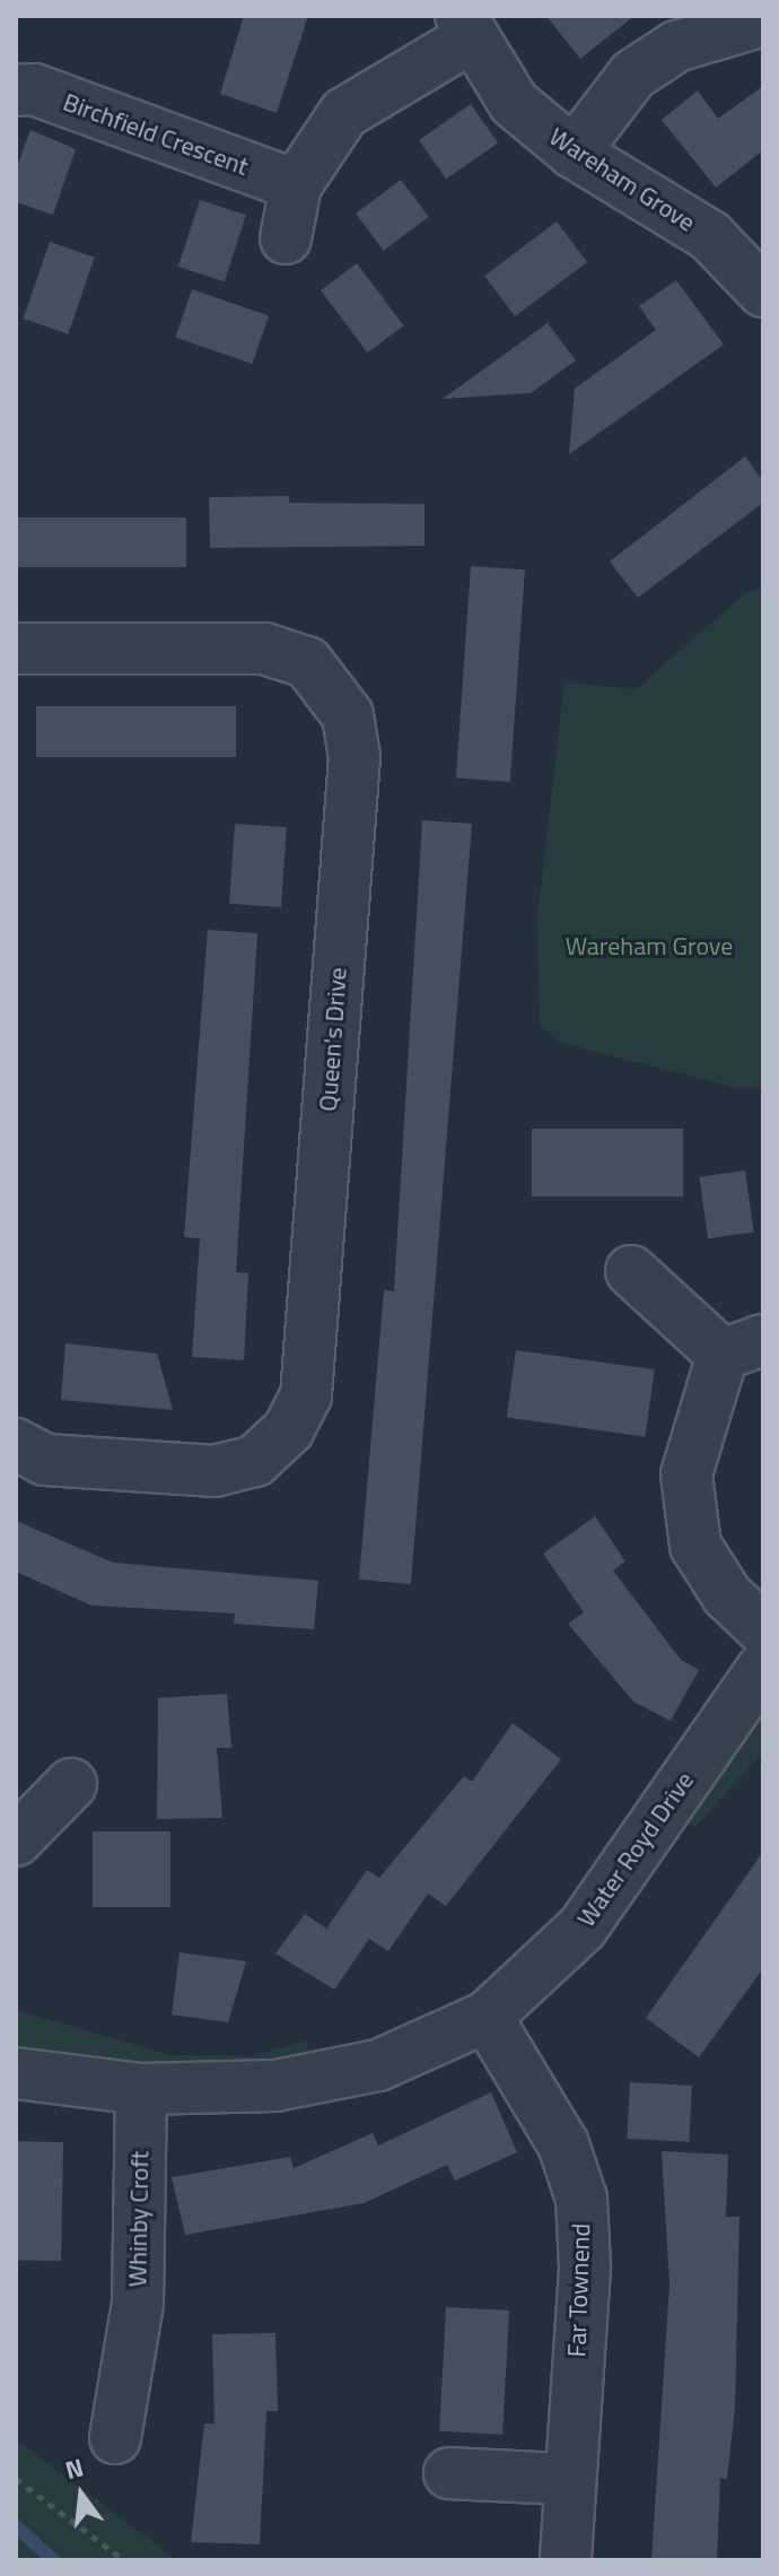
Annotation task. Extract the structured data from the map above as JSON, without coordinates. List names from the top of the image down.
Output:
{
  "streets": {
    "street": [
      "Birchfield Crescent",
      "Wareham Grove",
      "Queen's Drive",
      "Water Royd Drive",
      "Whinby Croft",
      "Far Townend"
    ]
  },
  "crossings": [
    ["Water Royd Drive", "Whinby Croft"],
    ["Water Royd Drive", "Far Townend"]
  ],
  "parks": ["Wareham Grove"],
  "north": "top"
}
